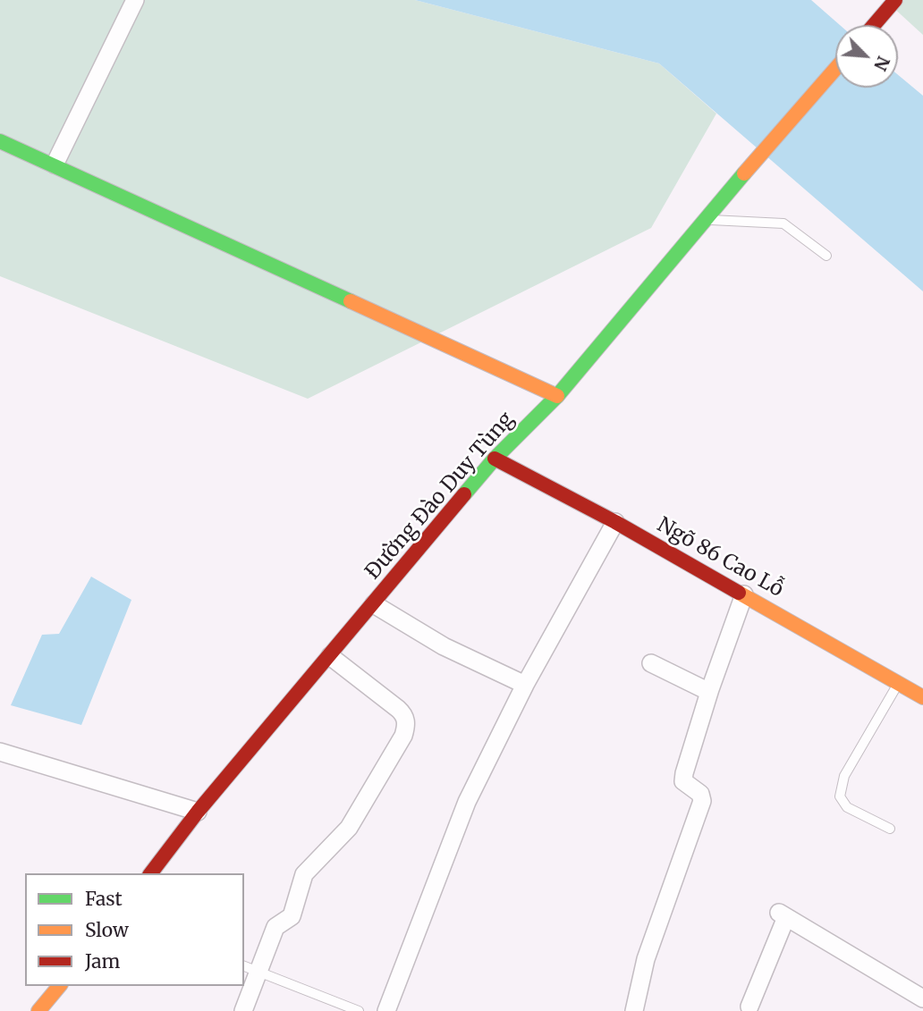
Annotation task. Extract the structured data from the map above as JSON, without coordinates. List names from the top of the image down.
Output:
{
  "streets": {
    "street": ["Đường Đào Duy Tùng", "Ngõ 86 Cao Lỗ"]
  },
  "crossings": [
    ["Đường Đào Duy Tùng", "Ngõ 86 Cao Lỗ"]
  ],
  "legend": ["Fast", "Slow", "Jam"],
  "north": "bottom right"
}
